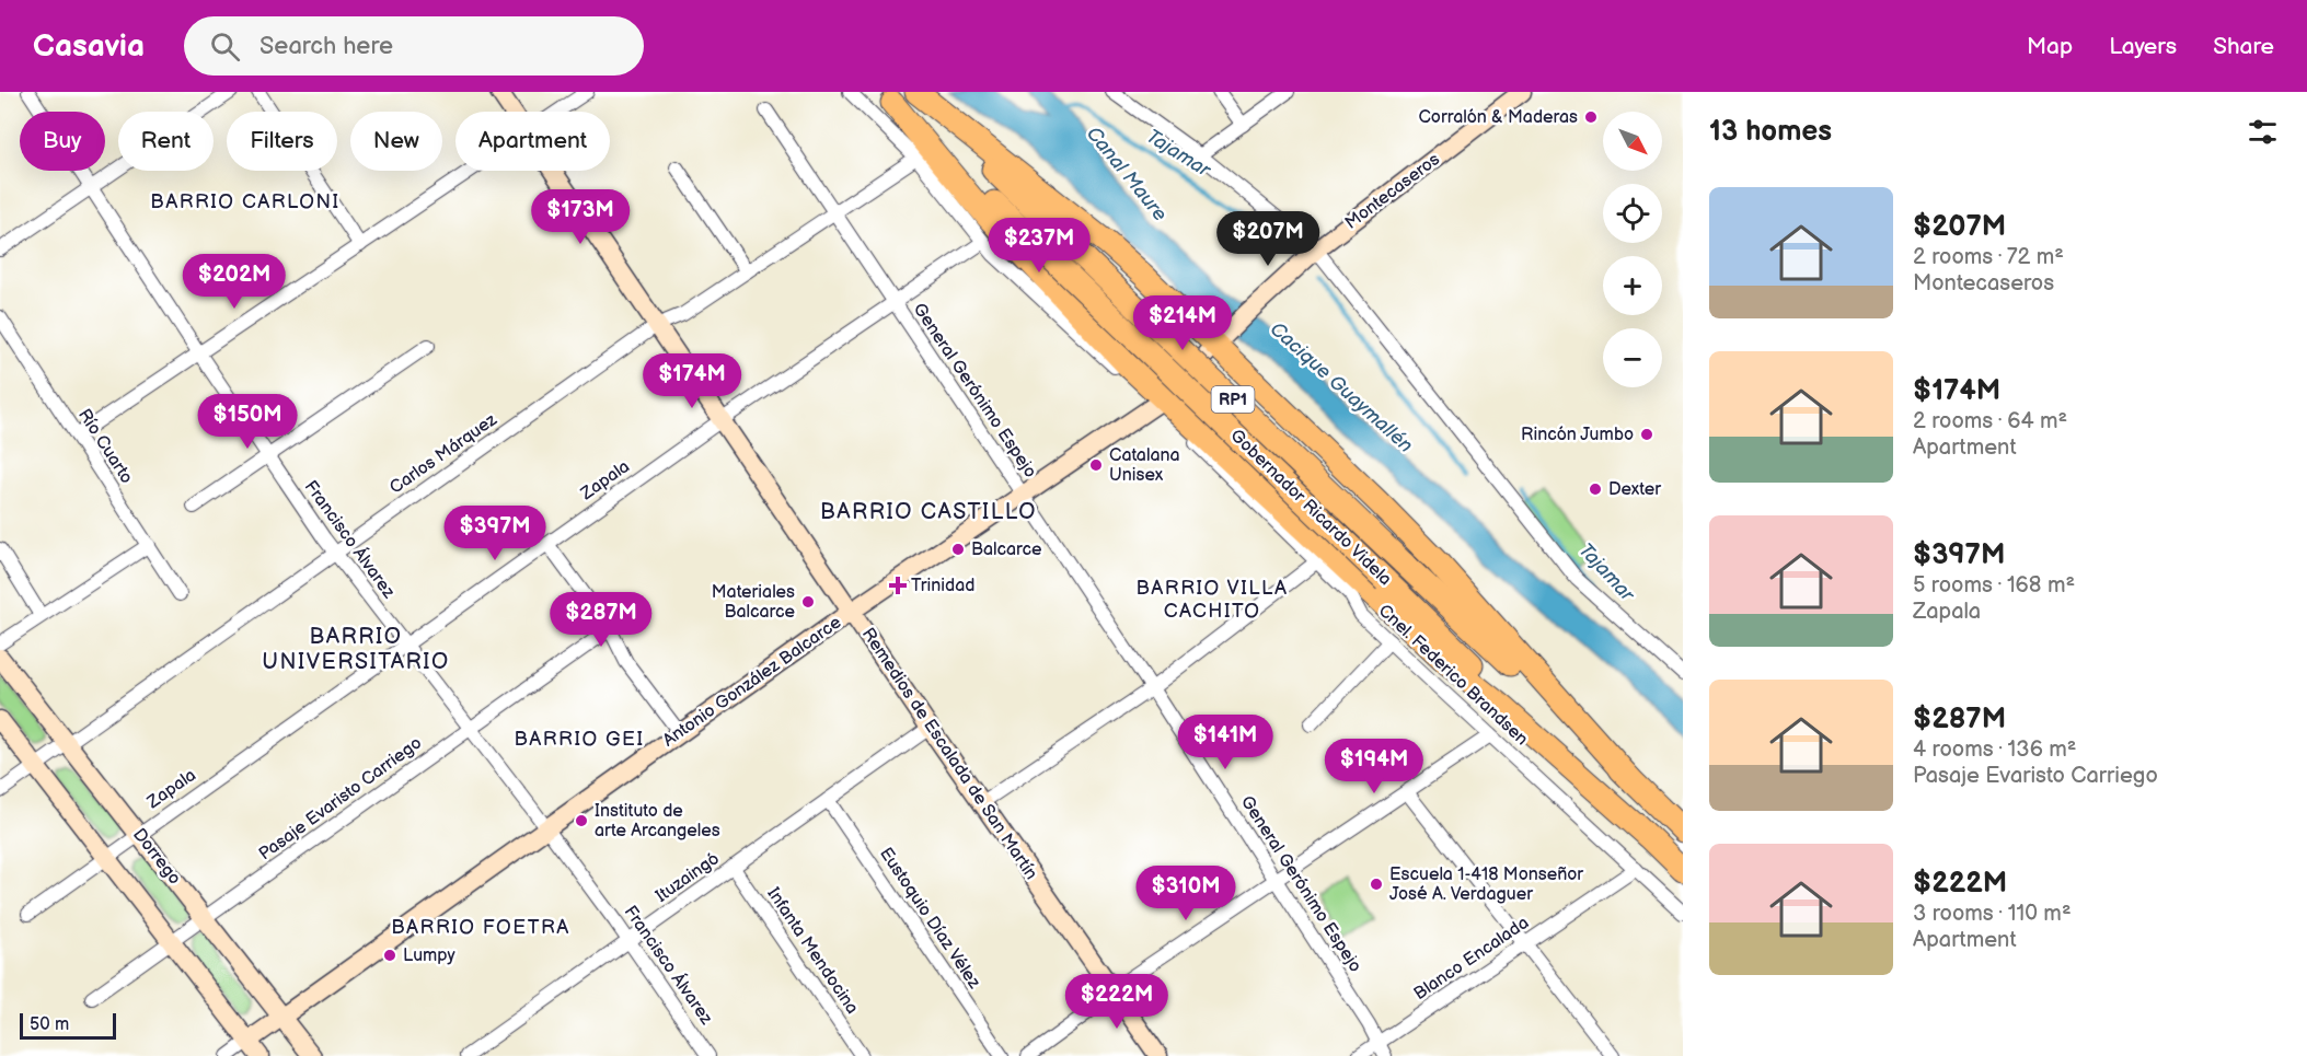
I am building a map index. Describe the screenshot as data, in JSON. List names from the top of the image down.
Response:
{
  "streets": {
    "highway": ["RP1", "Gobernador Ricardo Videla"],
    "street": [
      "Montecaseros",
      "General Gerónimo Espejo",
      "Río Cuarto",
      "Carlos Márquez",
      "Zapala",
      "Francisco Álvarez",
      "Cnel. Federico Brandsen",
      "Antonio González Balcarce",
      "Remedios de Escalada de San Martín",
      "Pasaje Evaristo Carriego",
      "Dorrego",
      "Ituzaingó",
      "Eustoquio Díaz Vélez",
      "Infanta Mendocina",
      "Blanco Encalada"
    ]
  },
  "crossings": [
    ["Montecaseros", "Antonio González Balcarce"],
    ["General Gerónimo Espejo", "Carlos Márquez"],
    ["General Gerónimo Espejo", "Zapala"],
    ["General Gerónimo Espejo", "Antonio González Balcarce"],
    ["General Gerónimo Espejo", "Blanco Encalada"],
    ["Carlos Márquez", "Francisco Álvarez"],
    ["Carlos Márquez", "Cnel. Federico Brandsen"],
    ["Carlos Márquez", "Remedios de Escalada de San Martín"],
    ["Carlos Márquez", "Dorrego"],
    ["Zapala", "Francisco Álvarez"],
    ["Zapala", "Cnel. Federico Brandsen"],
    ["Zapala", "Remedios de Escalada de San Martín"],
    ["Zapala", "Dorrego"],
    ["Francisco Álvarez", "Antonio González Balcarce"],
    ["Francisco Álvarez", "Pasaje Evaristo Carriego"],
    ["Francisco Álvarez", "Ituzaingó"],
    ["Cnel. Federico Brandsen", "Antonio González Balcarce"],
    ["Cnel. Federico Brandsen", "Blanco Encalada"],
    ["Antonio González Balcarce", "Remedios de Escalada de San Martín"],
    ["Antonio González Balcarce", "Dorrego"],
    ["Remedios de Escalada de San Martín", "Ituzaingó"],
    ["Pasaje Evaristo Carriego", "Dorrego"],
    ["Ituzaingó", "Eustoquio Díaz Vélez"],
    ["Ituzaingó", "Infanta Mendocina"]
  ],
  "districts": [
    "BARRIO CARLONI",
    "BARRIO CASTILLO",
    "BARRIO VILLA CACHITO",
    "BARRIO UNIVERSITARIO",
    "BARRIO GEI",
    "BARRIO FOETRA"
  ],
  "water": ["Tajamar", "Canal Maure", "Cacique Guaymallén"],
  "places": {
    "other": [
      "Corralón & Maderas",
      "Rincón Jumbo",
      "Catalana Unisex",
      "Dexter",
      "Balcarce",
      "Materiales Balcarce",
      "Instituto de arte Arcangeles",
      "Escuela 1-418 Monseñor José A. Verdaguer",
      "Lumpy"
    ],
    "health": ["Trinidad"]
  },
  "scale_bar": "50 m",
  "north": "bottom right",
  "page": {
    "header": "Casavia",
    "search": "Search here",
    "nav": ["Map", "Layers", "Share"],
    "heading": "13 homes",
    "map_buttons": ["+", "−"],
    "chip": [
      "Buy",
      "Rent",
      "Filters",
      "New",
      "Apartment"
    ],
    "list": [
      {
        "name": "$207M",
        "note": "2 rooms · 72 m² · Montecaseros"
      },
      {
        "name": "$174M",
        "note": "2 rooms · 64 m² · Apartment"
      },
      {
        "name": "$397M",
        "note": "5 rooms · 168 m² · Zapala"
      },
      {
        "name": "$287M",
        "note": "4 rooms · 136 m² · Pasaje Evaristo Carriego"
      },
      {
        "name": "$222M",
        "note": "3 rooms · 110 m² · Apartment"
      }
    ],
    "price": [
      "$173M",
      "$207M",
      "$237M",
      "$202M",
      "$214M",
      "$174M",
      "$150M",
      "$397M",
      "$287M",
      "$141M",
      "$194M",
      "$310M",
      "$222M"
    ],
    "scale": "50 m"
  }
}
